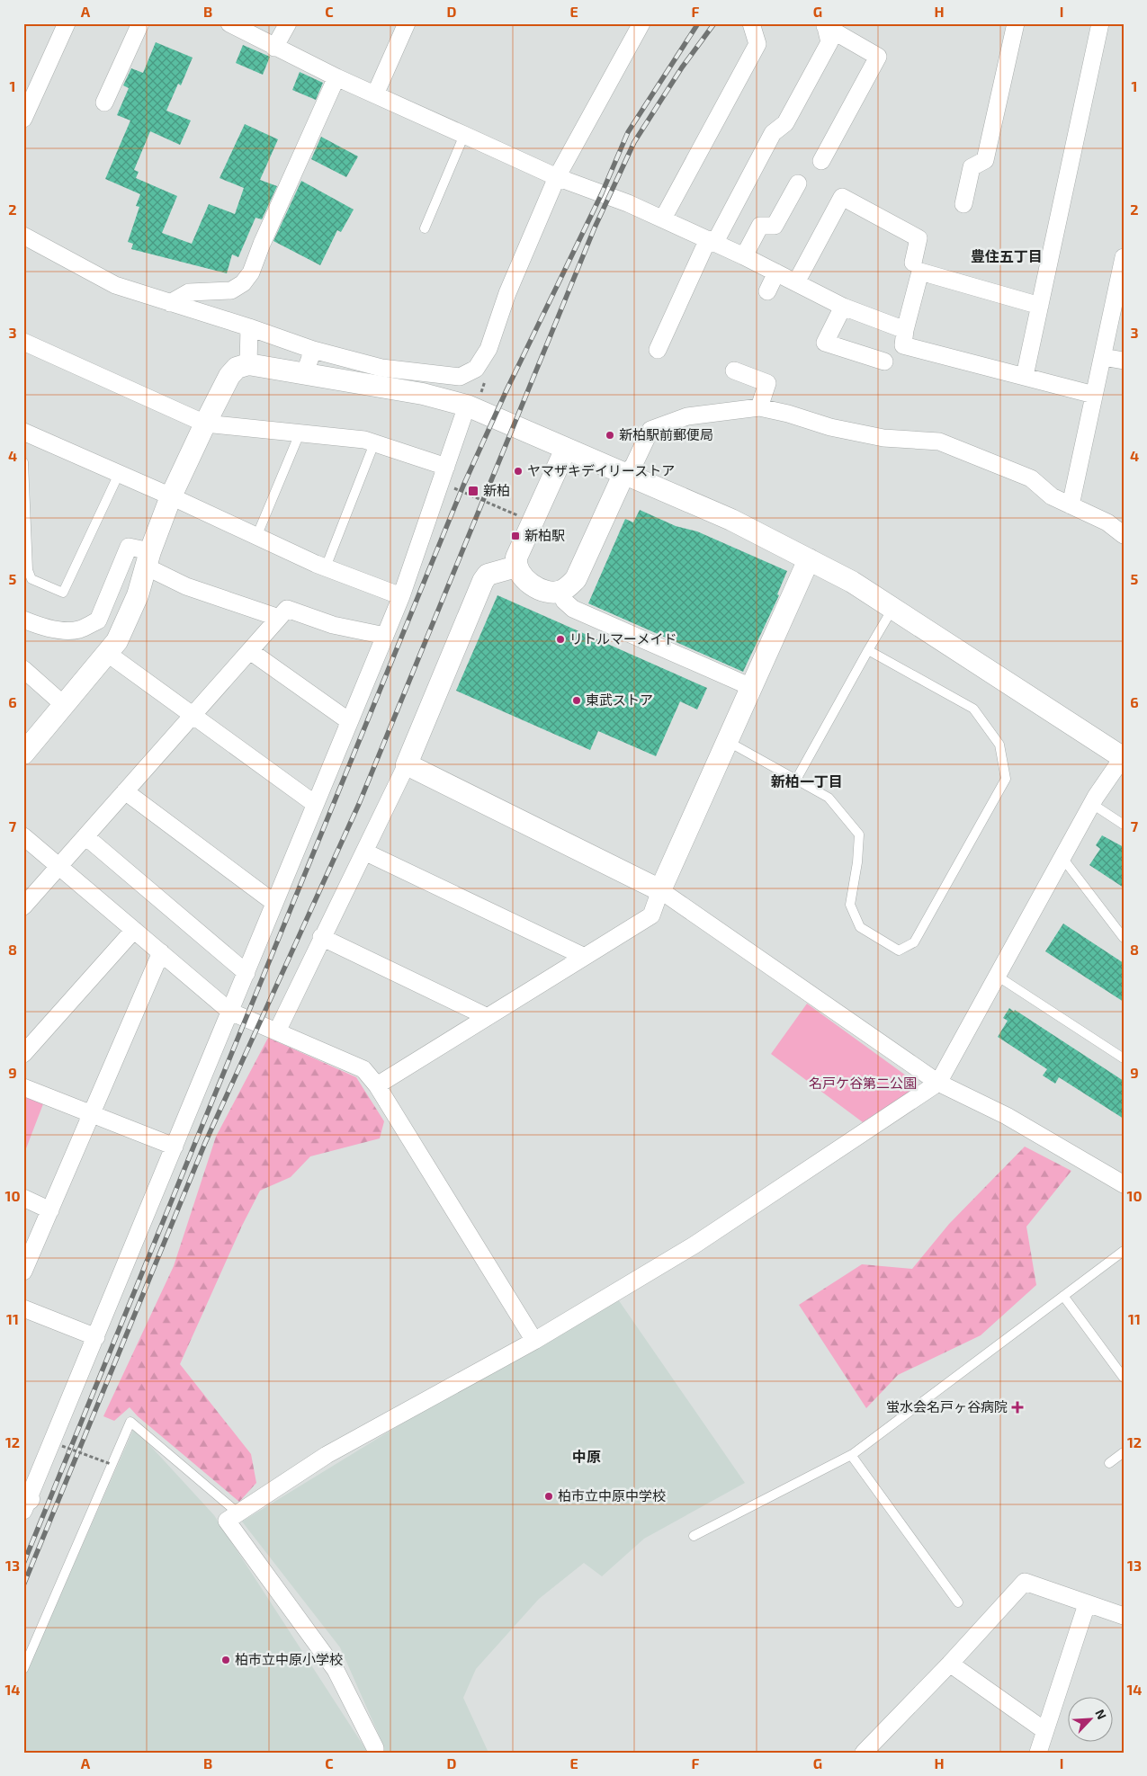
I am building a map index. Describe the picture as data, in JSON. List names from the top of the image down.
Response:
{
  "districts": ["豊住五丁目", "新柏一丁目", "中原"],
  "parks": ["名戸ケ谷第二公園"],
  "places": {
    "other": [
      "新柏駅前郵便局",
      "ヤマザキデイリーストア",
      "リトルマーメイド",
      "東武ストア",
      "柏市立中原中学校",
      "柏市立中原小学校"
    ],
    "transit": ["新柏", "新柏駅"],
    "health": ["蛍水会名戸ヶ谷病院"]
  },
  "north": "top right",
  "grid": {
    "columns": [
      "A",
      "B",
      "C",
      "D",
      "E",
      "F",
      "G",
      "H",
      "I"
    ],
    "rows": [
      "1",
      "2",
      "3",
      "4",
      "5",
      "6",
      "7",
      "8",
      "9",
      "10",
      "11",
      "12",
      "13",
      "14"
    ]
  }
}
